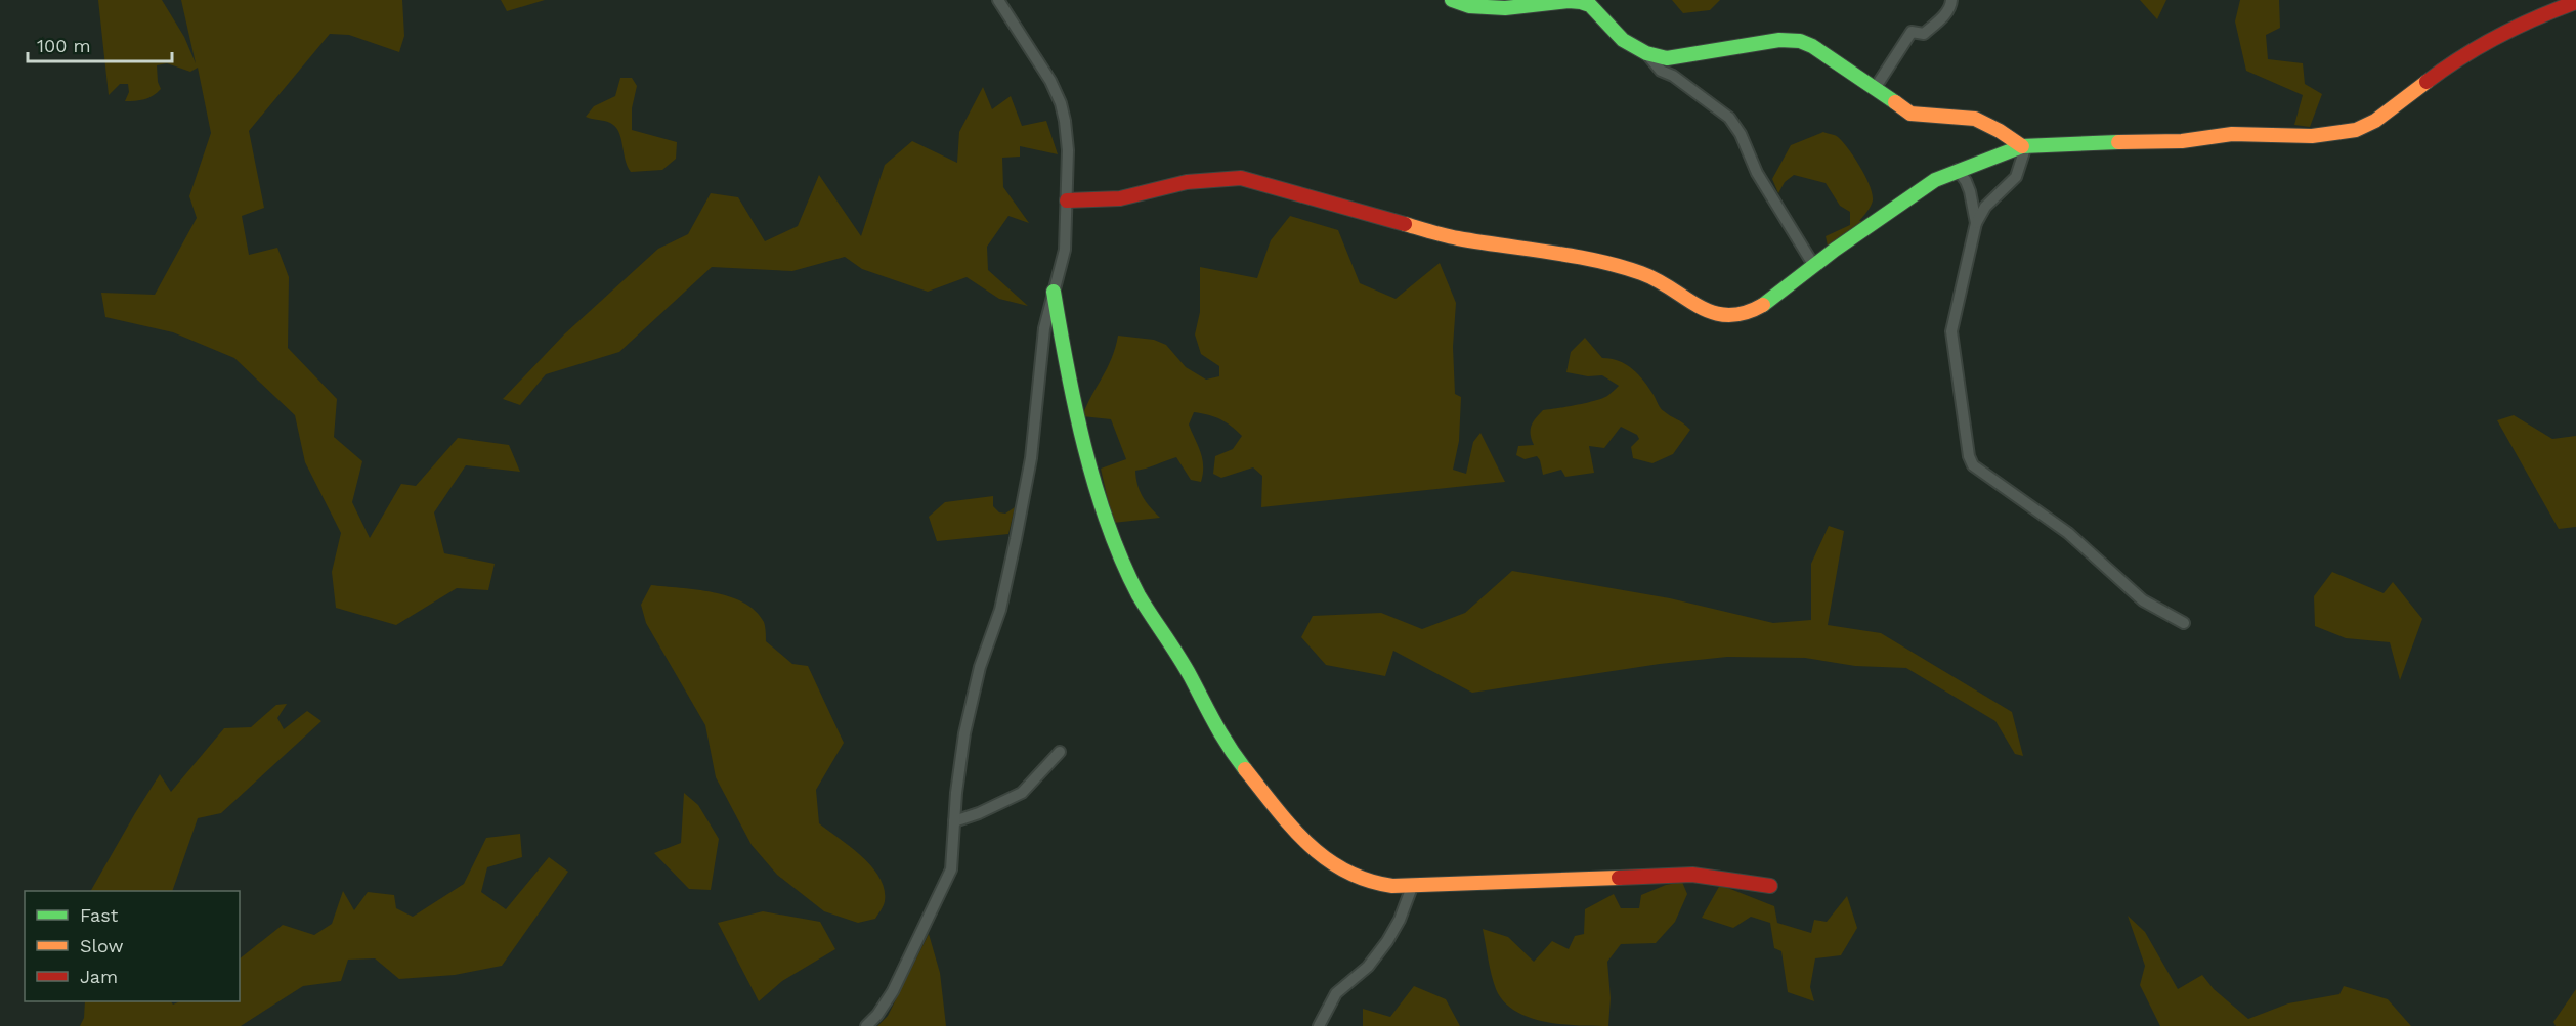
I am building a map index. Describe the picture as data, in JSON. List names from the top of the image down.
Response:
{
  "legend": ["Fast", "Slow", "Jam"],
  "scale_bar": "100 m"
}
